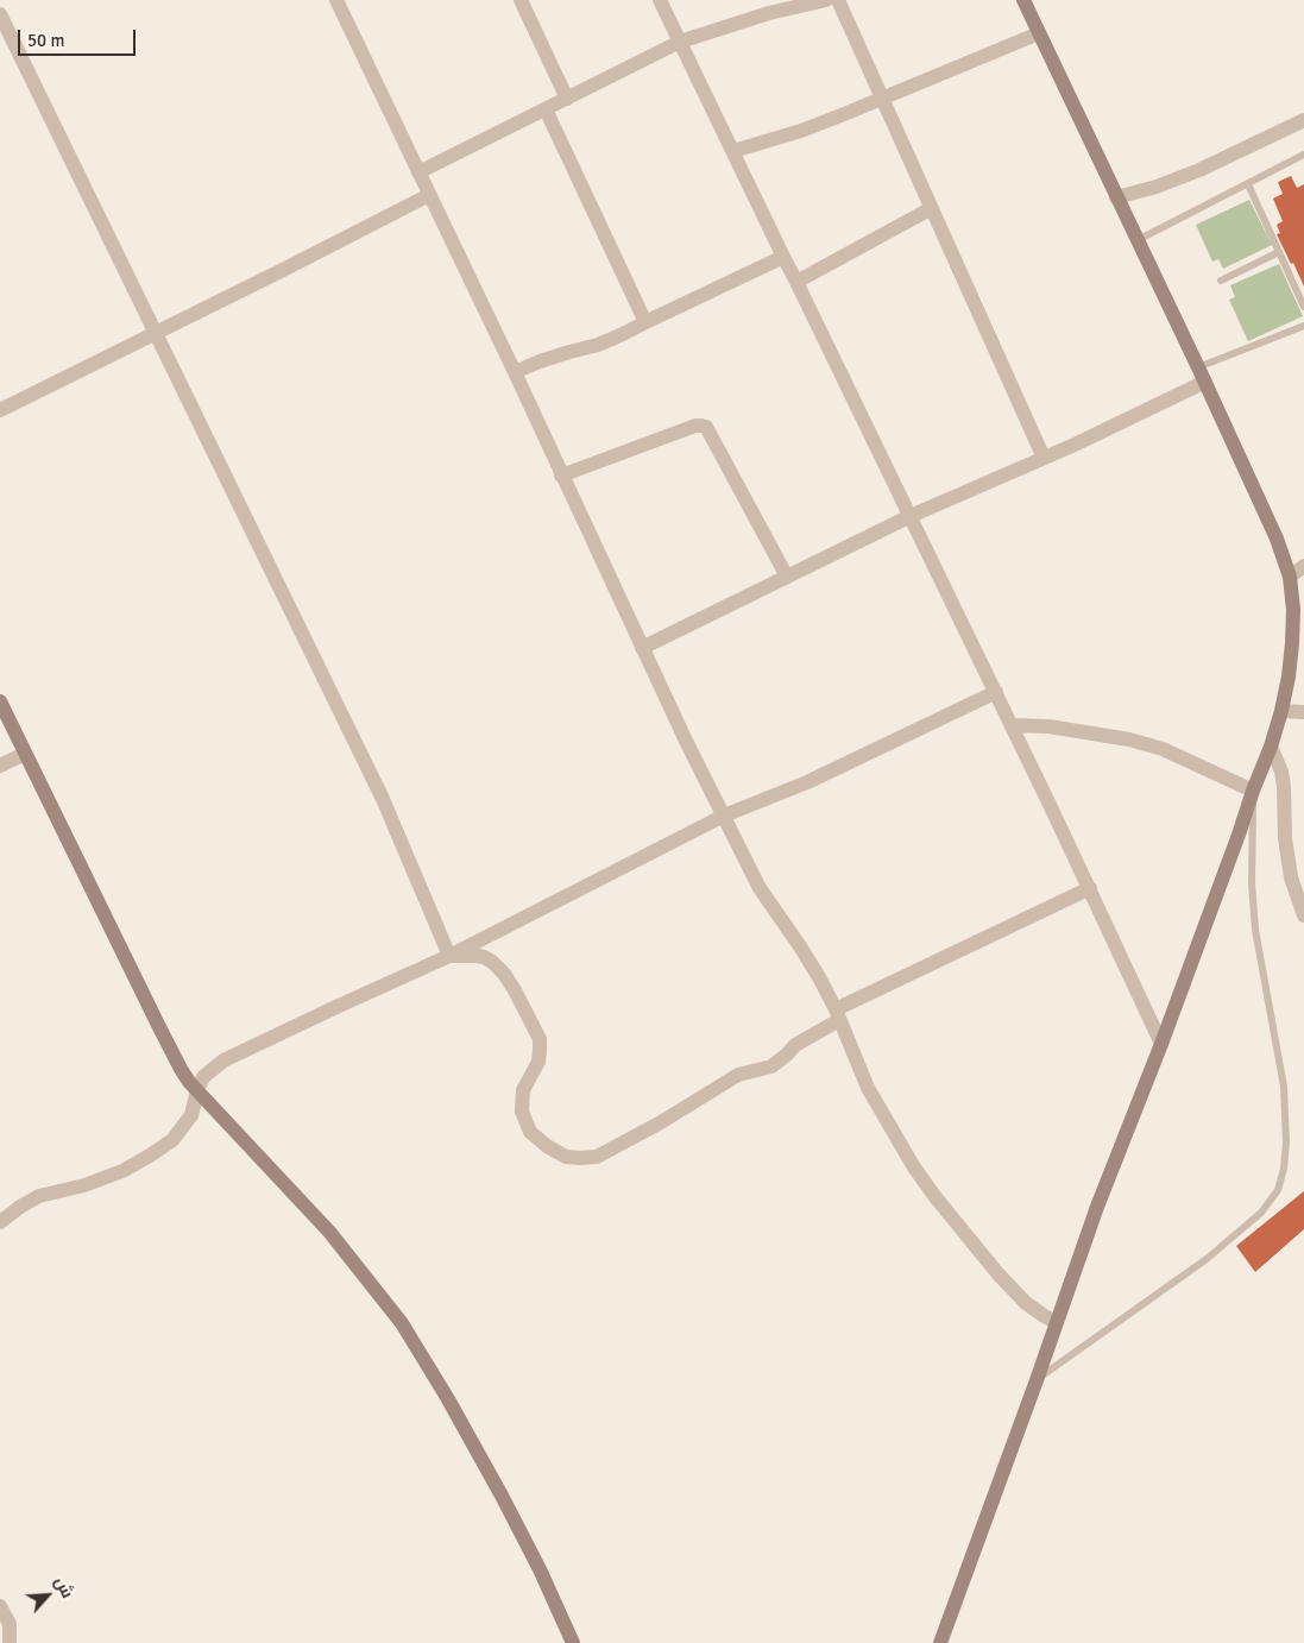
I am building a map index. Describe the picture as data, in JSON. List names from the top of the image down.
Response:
{
  "scale_bar": "50 m",
  "north": "top right"
}
